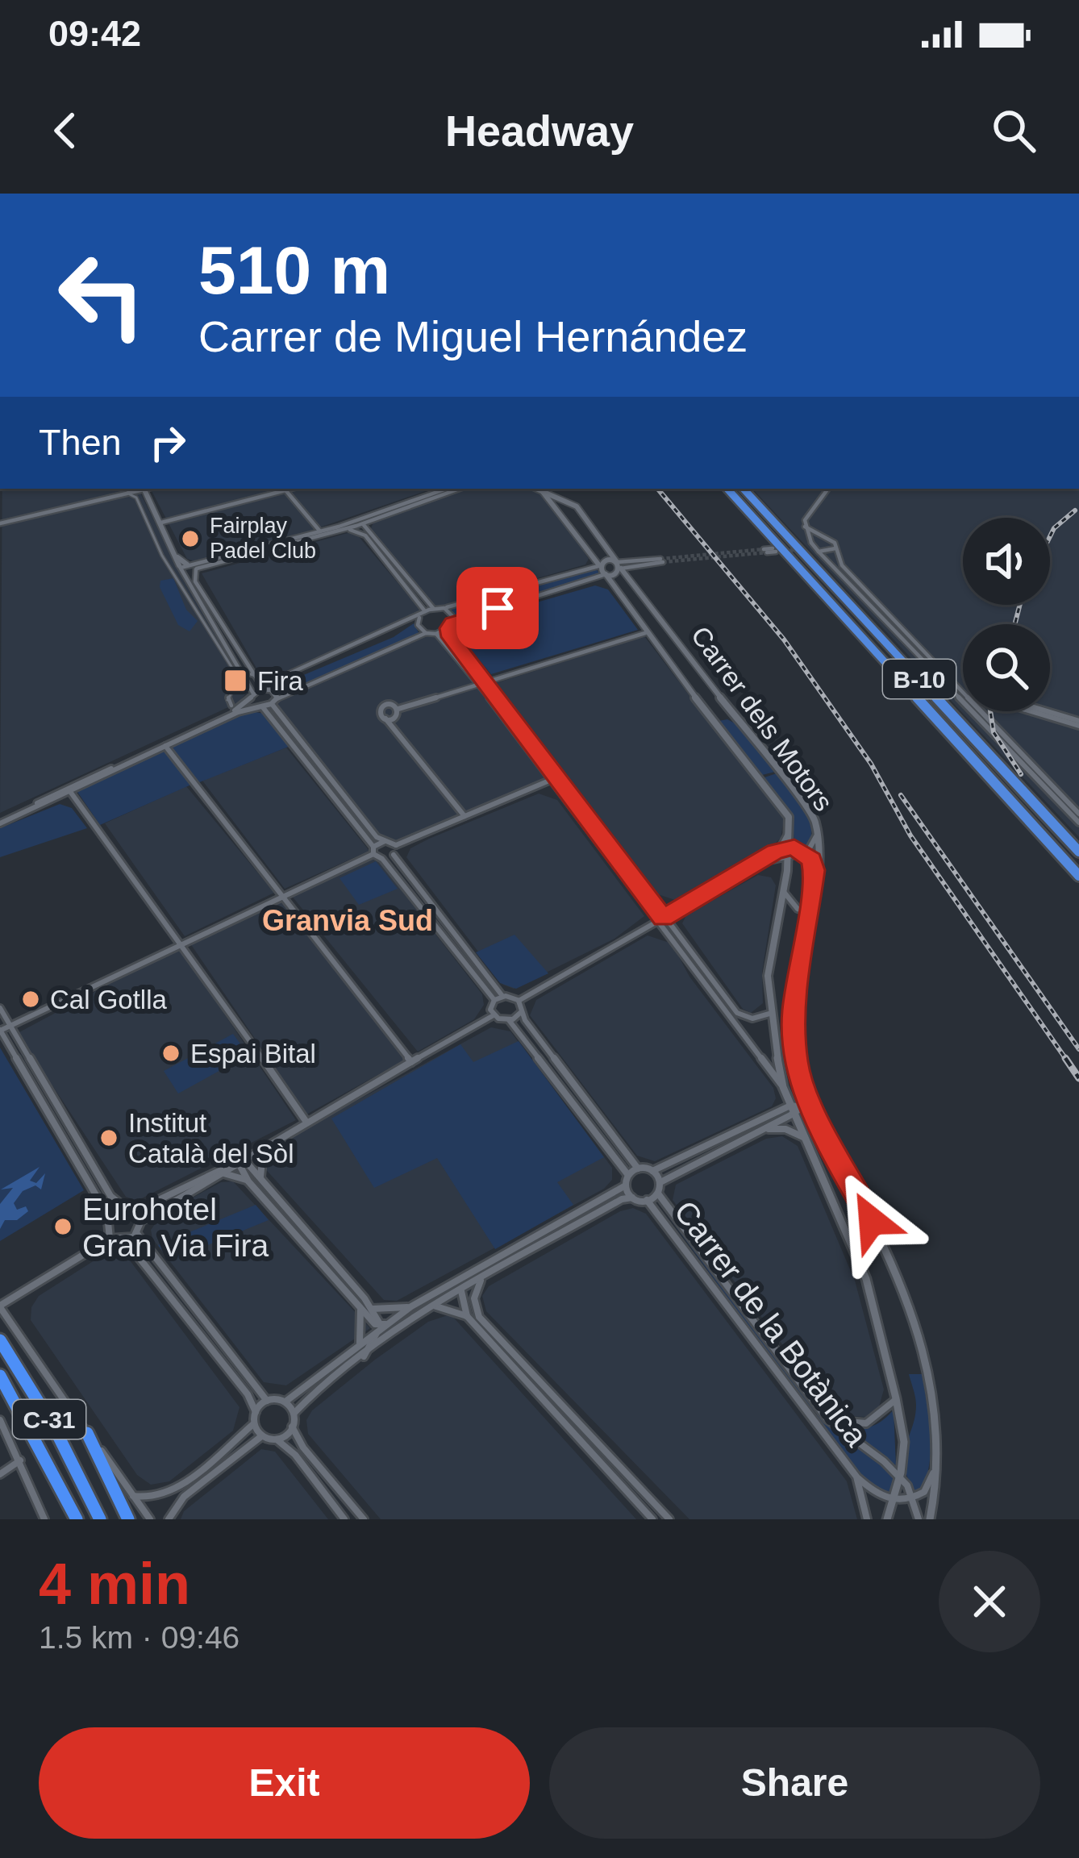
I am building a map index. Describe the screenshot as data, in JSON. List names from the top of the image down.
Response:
{
  "streets": {
    "highway": ["B-10", "C-31"],
    "street": ["Carrer dels Motors", "Carrer de la Botànica"]
  },
  "crossings": [
    ["Carrer dels Motors", "Carrer de la Botànica"]
  ],
  "districts": ["Granvia Sud"],
  "places": {
    "other": [
      "Fairplay Padel Club",
      "Cal Gotlla",
      "Espai Bital",
      "Institut Català del Sòl",
      "Eurohotel Gran Via Fira"
    ],
    "transit": ["Fira"]
  },
  "page": {
    "status": "09:42",
    "header": "Headway",
    "turn": ["510 m", "Carrer de Miguel Hernández"],
    "then": "Then",
    "heading": ["4 min", "1.5 km · 09:46"],
    "buttons": ["Exit", "Share"]
  }
}
